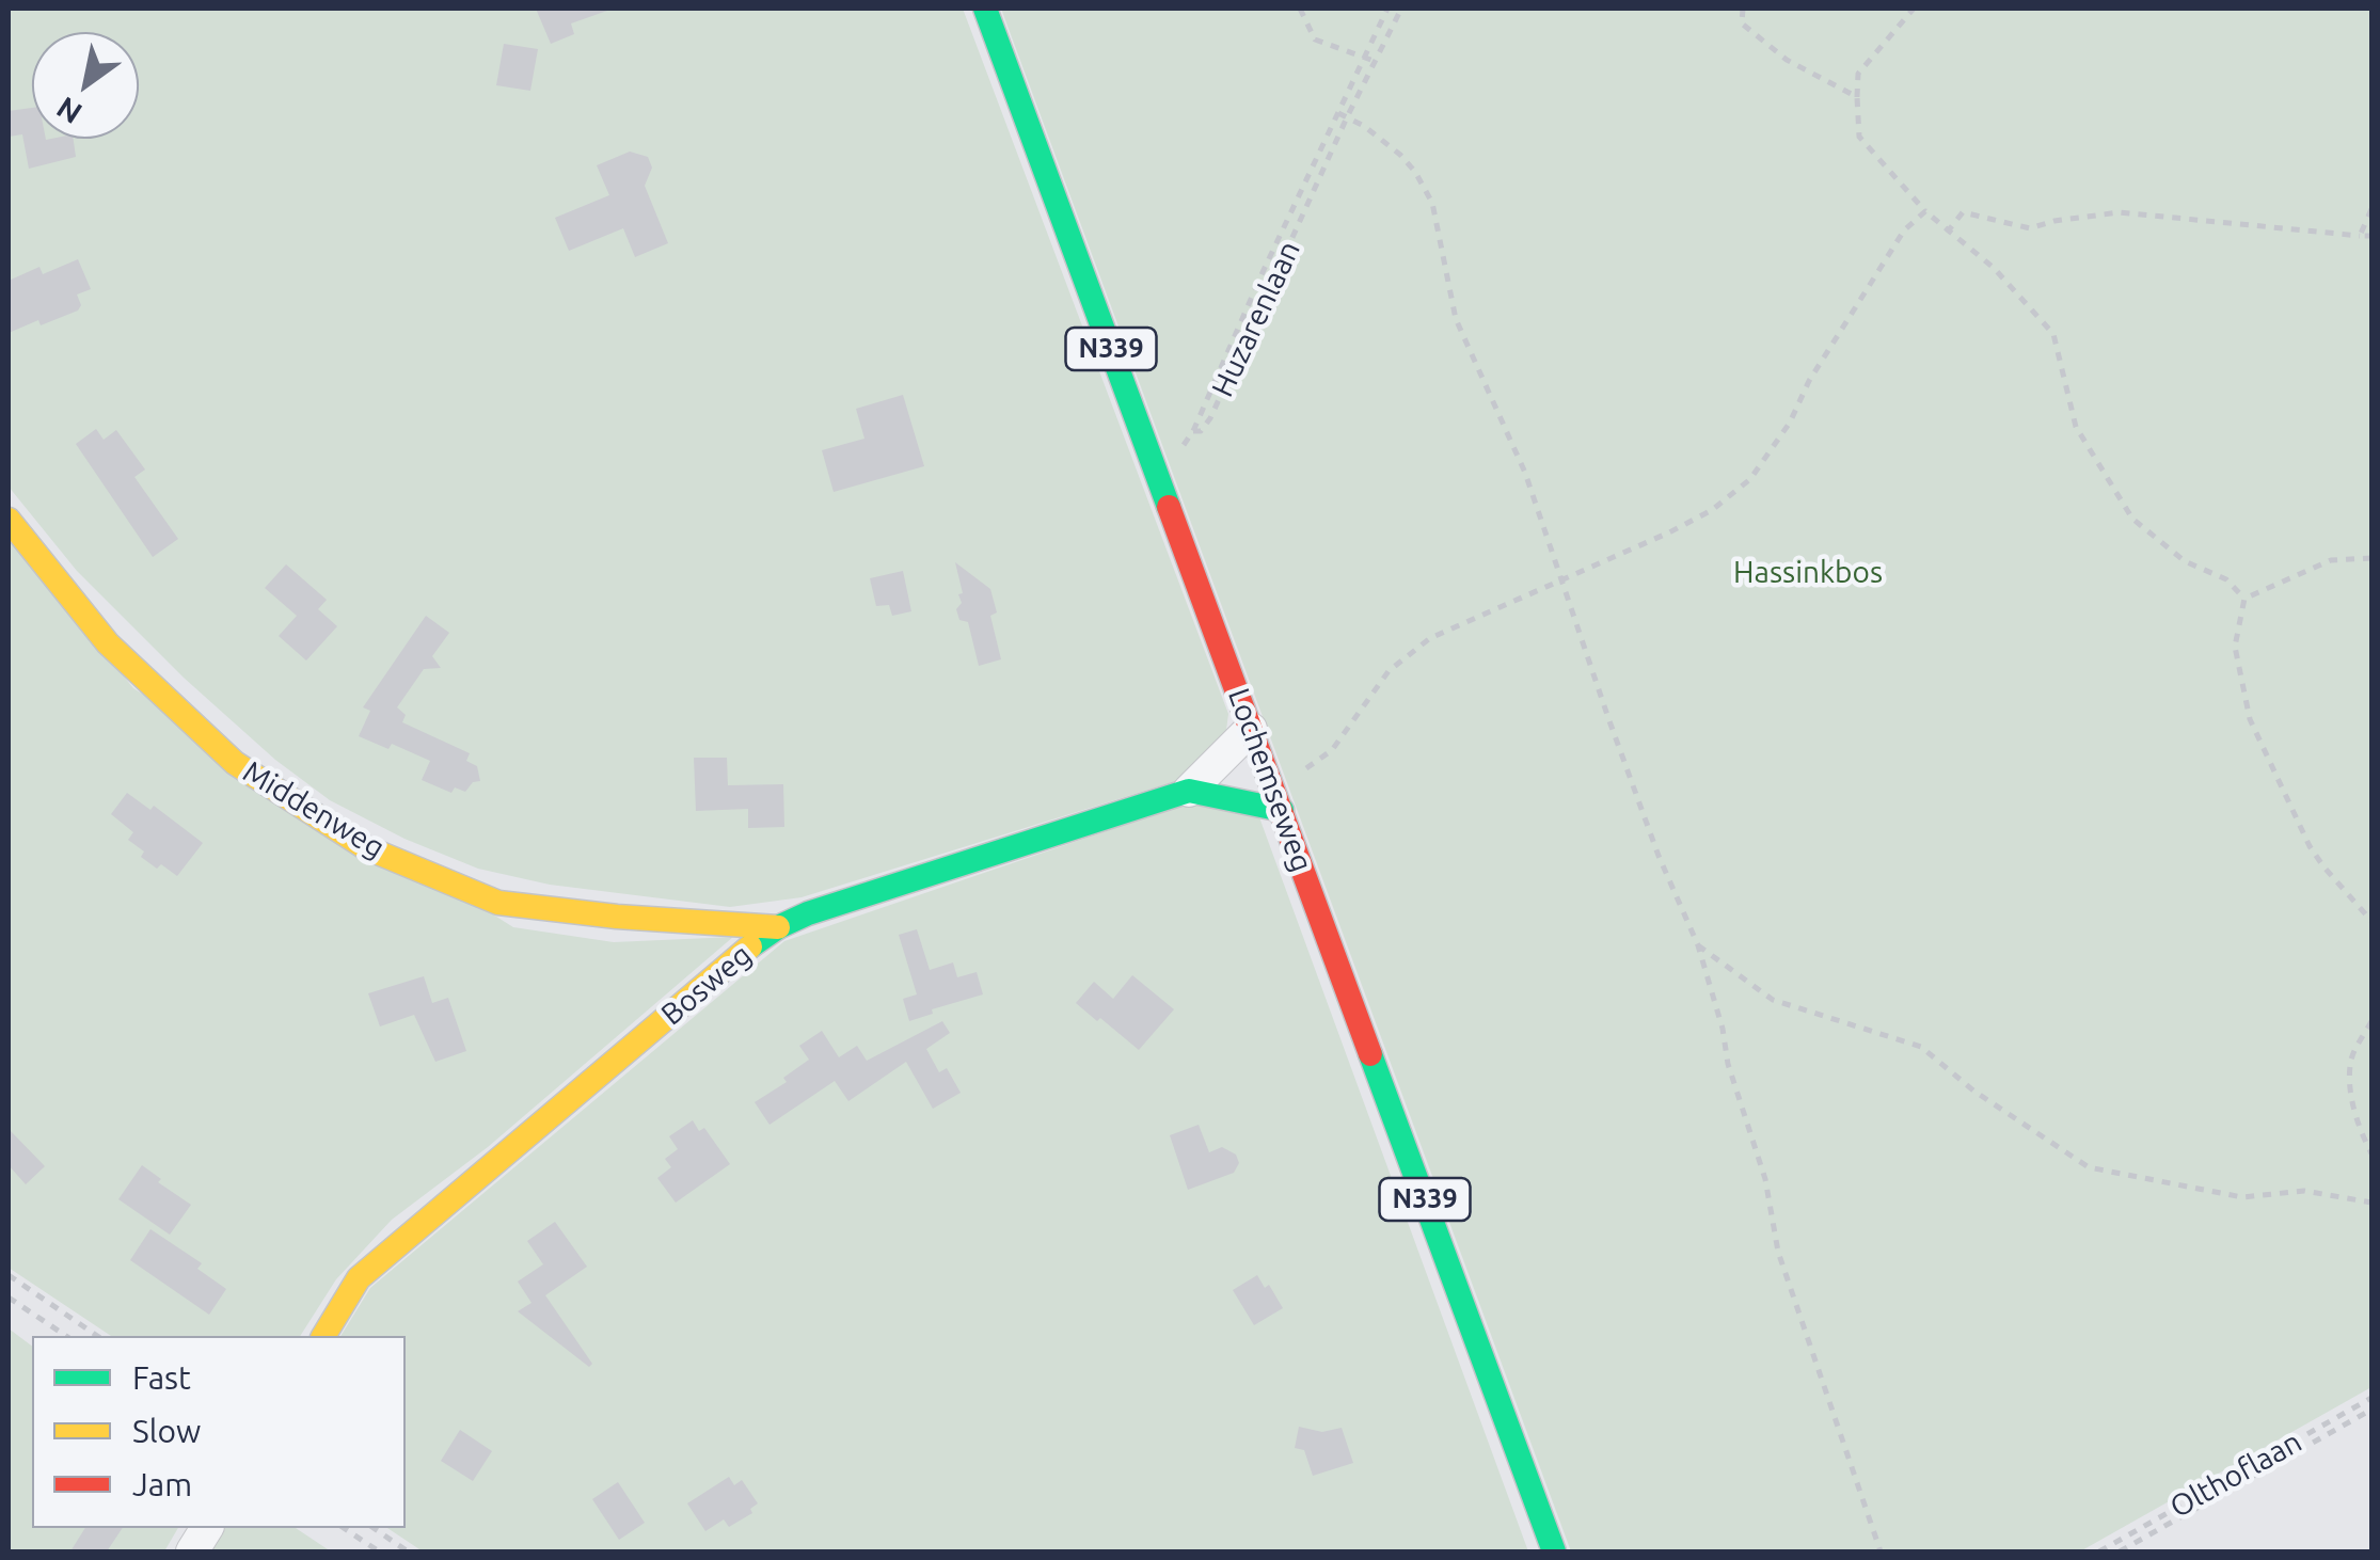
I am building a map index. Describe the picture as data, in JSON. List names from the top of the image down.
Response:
{
  "streets": {
    "street": [
      "N339",
      "Lochemseweg",
      "Middenweg",
      "Bosweg"
    ],
    "path": ["Huzarenlaan", "Olthoflaan"]
  },
  "crossings": [
    ["Lochemseweg", "Bosweg"],
    ["Middenweg", "Bosweg"]
  ],
  "parks": ["Hassinkbos"],
  "legend": ["Fast", "Slow", "Jam"],
  "north": "bottom left"
}
